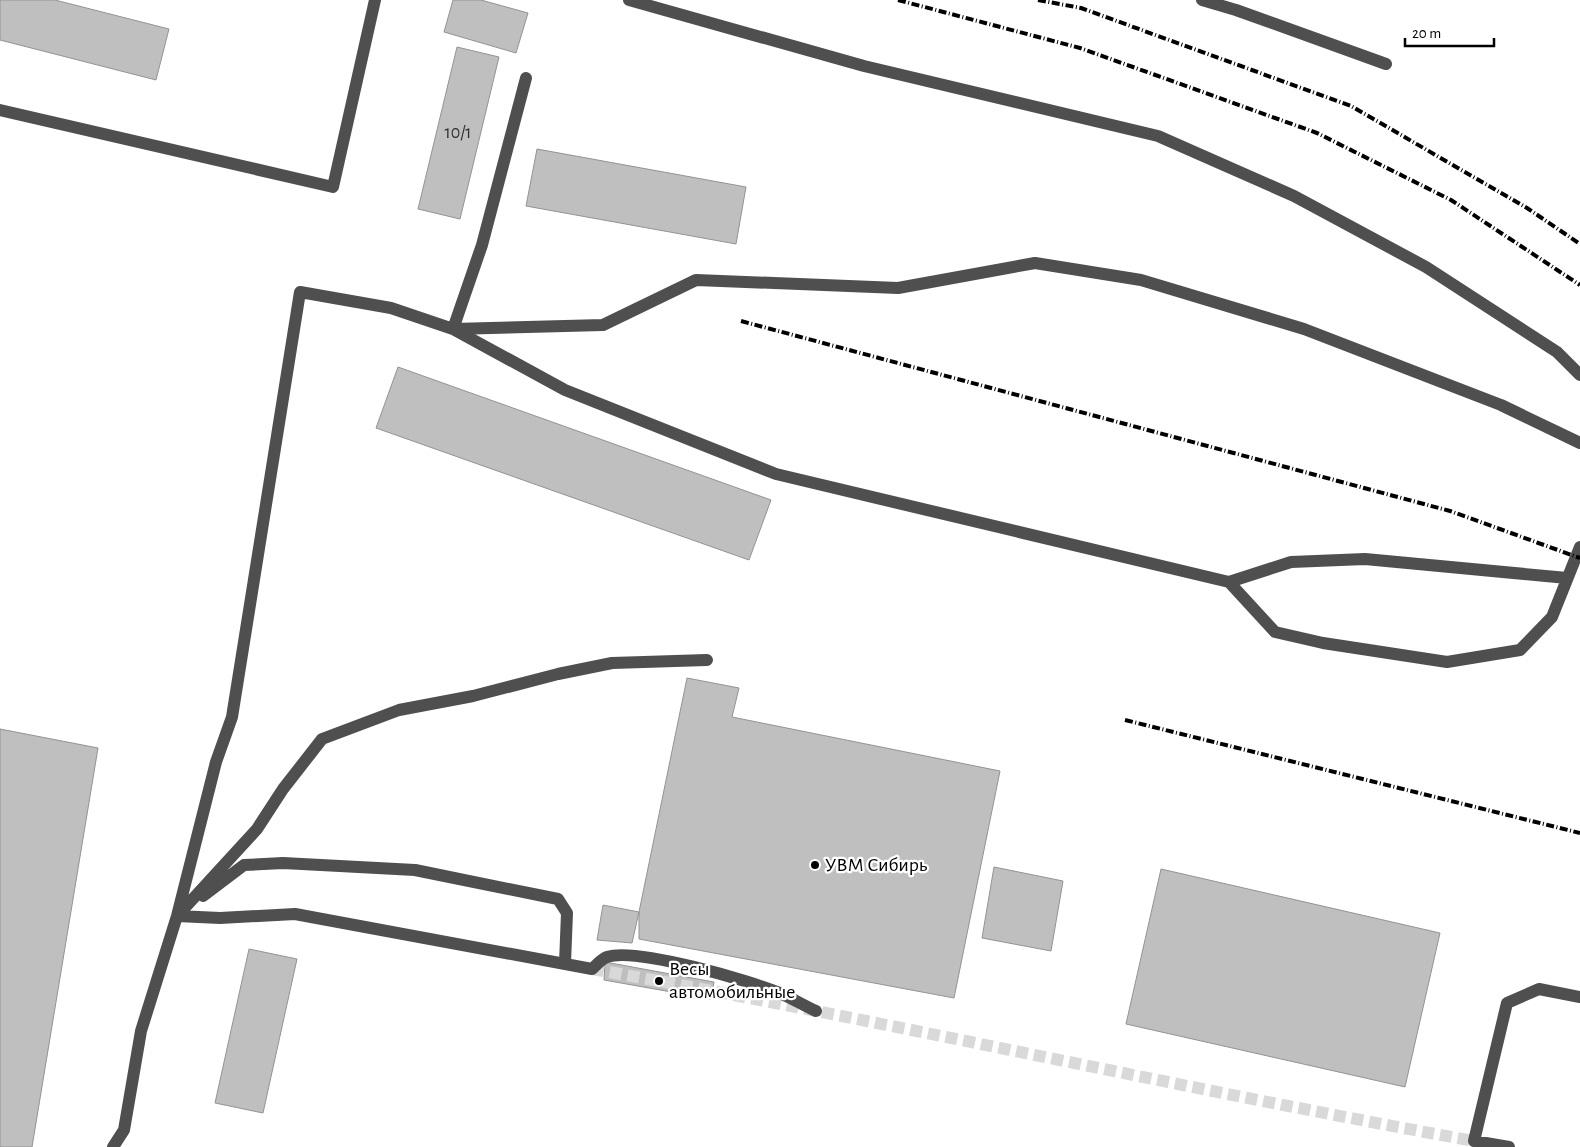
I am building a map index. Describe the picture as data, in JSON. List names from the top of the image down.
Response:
{
  "places": ["УВМ Сибирь", "Весы автомобильные"],
  "house_numbers": ["10/1"],
  "scale_bar": "20 m"
}
